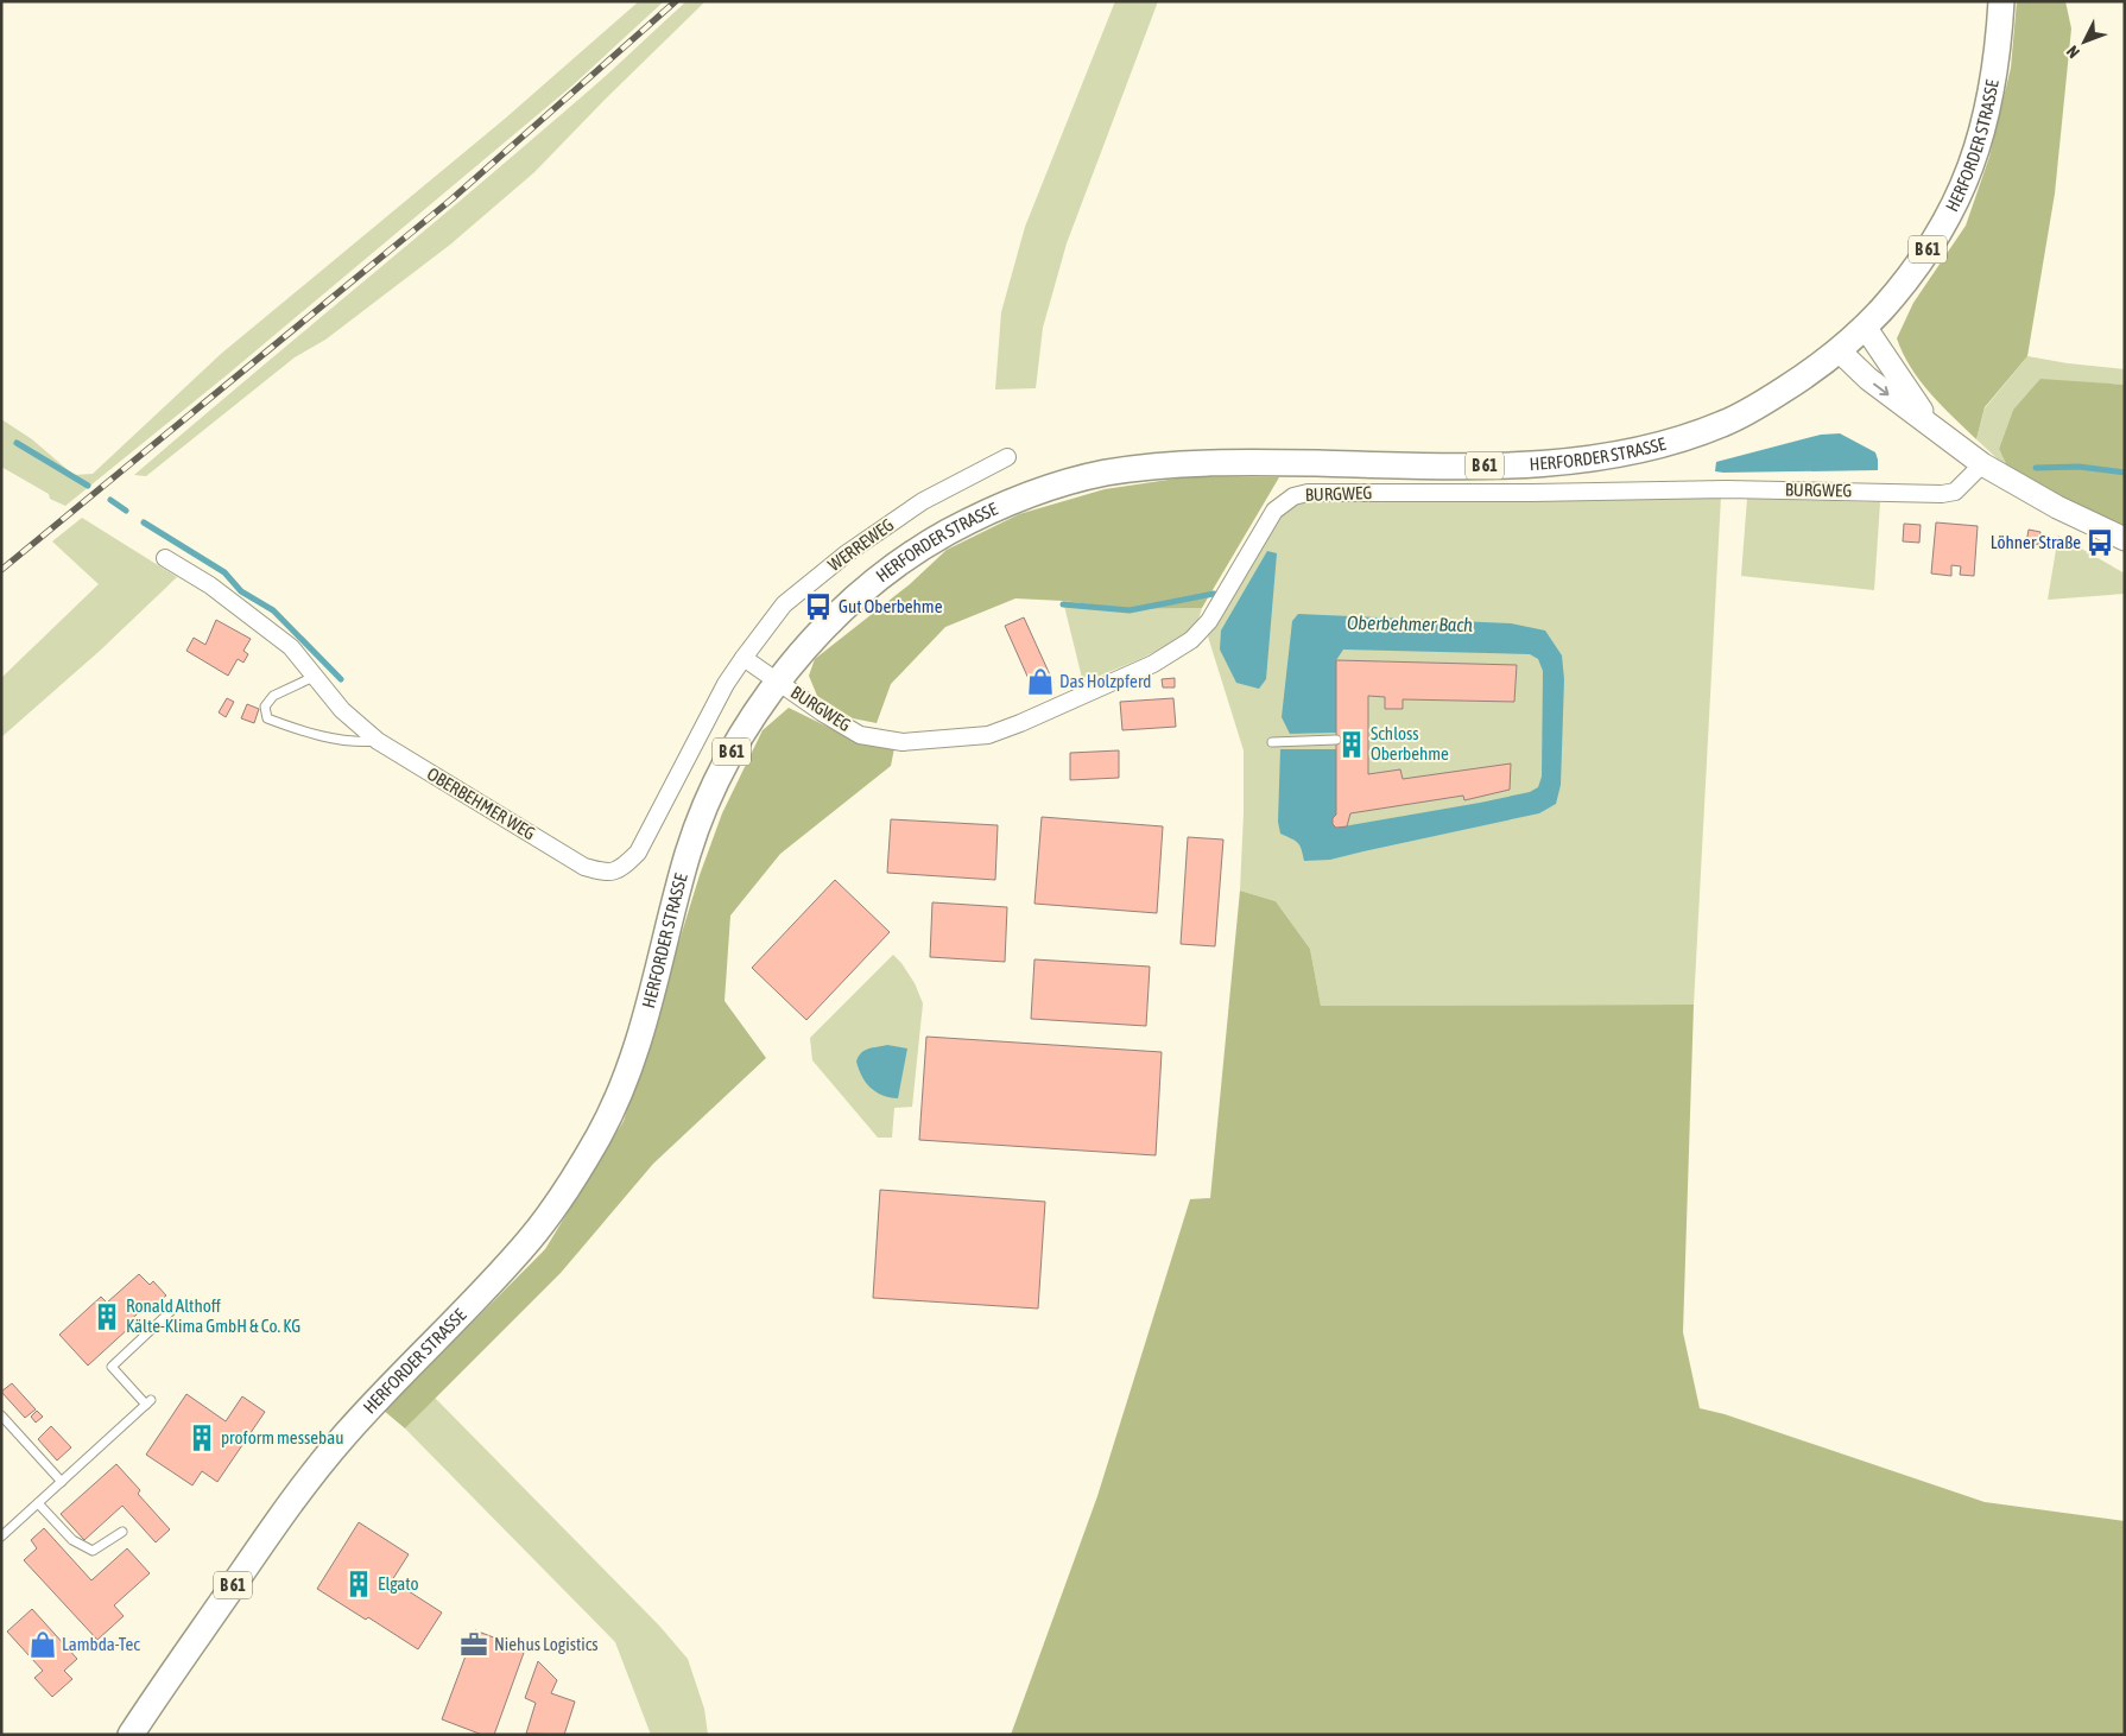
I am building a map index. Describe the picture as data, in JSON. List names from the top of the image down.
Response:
{
  "streets": {
    "main road": ["HERFORDER STRASSE", "B 61"],
    "street": ["BURGWEG", "WERREWEG", "OBERBEHMER WEG"]
  },
  "crossings": [
    ["HERFORDER STRASSE", "BURGWEG"],
    ["WERREWEG", "OBERBEHMER WEG"]
  ],
  "water": ["Oberbehmer Bach"],
  "places": {
    "bus stop": ["Löhner Straße", "Gut Oberbehme"],
    "shop": ["Das Holzpferd", "Lambda-Tec"],
    "building": [
      "Schloss Oberbehme",
      "Ronald Althoff Kälte-Klima GmbH & Co. KG",
      "proform messebau",
      "Elgato"
    ],
    "office": ["Niehus Logistics"]
  },
  "north": "bottom left"
}
